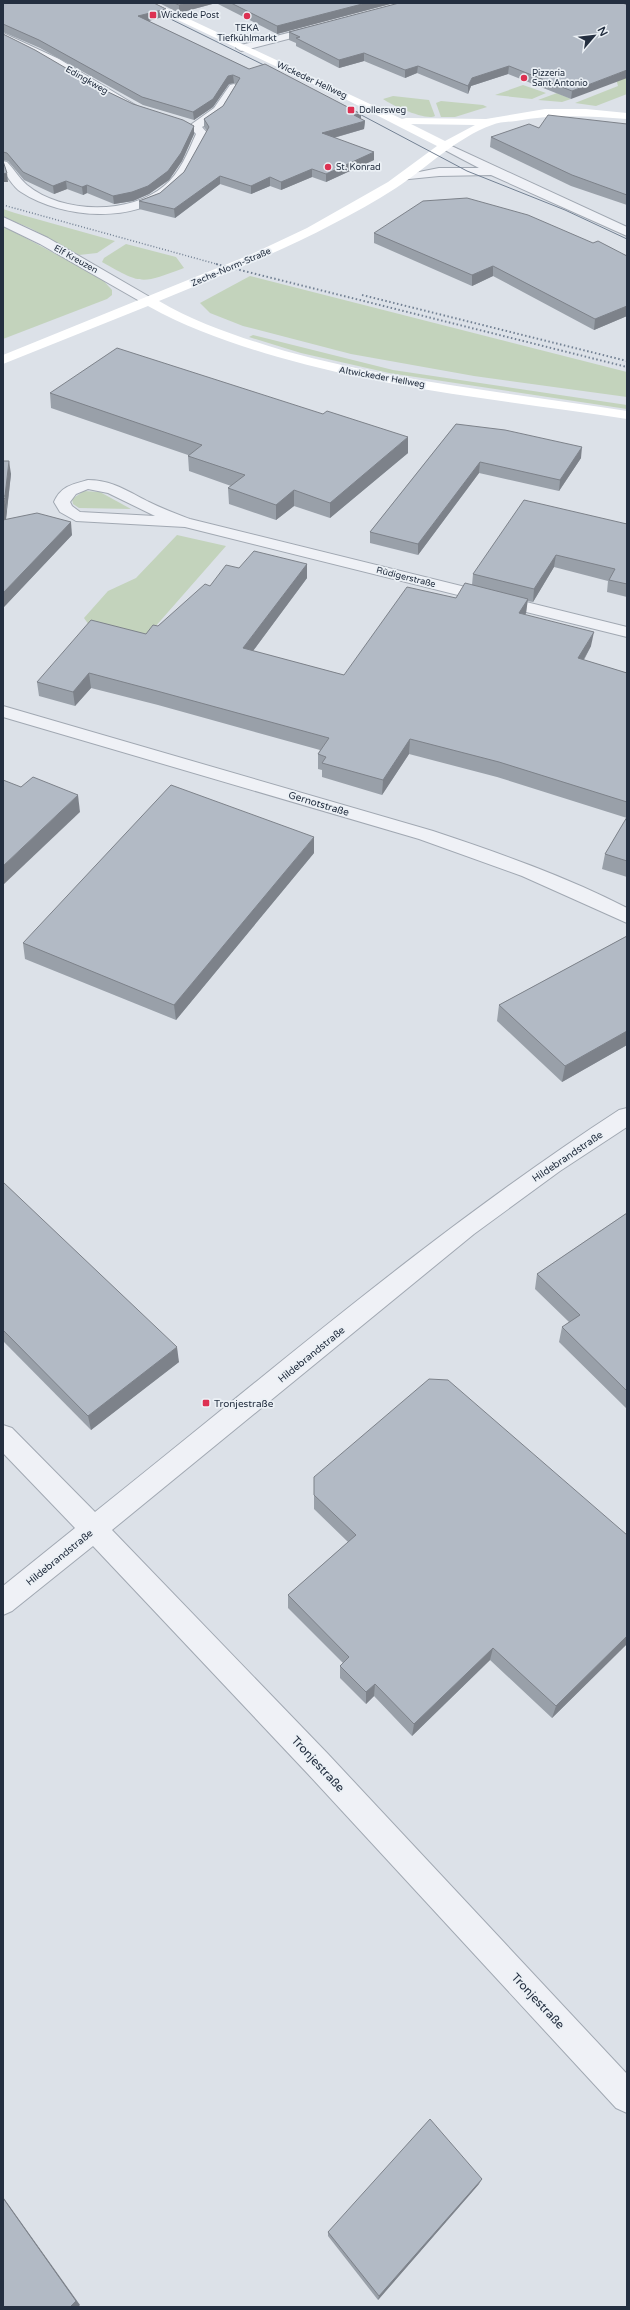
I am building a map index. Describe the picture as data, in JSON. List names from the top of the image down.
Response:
{
  "streets": {
    "main road": ["Wickeder Hellweg", "Zeche-Norm-Straße", "Altwickeder Hellweg"],
    "street": [
      "Edingkweg",
      "Elf Kreuzen",
      "Rüdigerstraße",
      "Gernotstraße",
      "Hildebrandstraße",
      "Tronjestraße"
    ]
  },
  "crossings": [
    ["Wickeder Hellweg", "Zeche-Norm-Straße"],
    ["Elf Kreuzen", "Zeche-Norm-Straße"],
    ["Elf Kreuzen", "Altwickeder Hellweg"],
    ["Zeche-Norm-Straße", "Altwickeder Hellweg"],
    ["Hildebrandstraße", "Tronjestraße"]
  ],
  "places": {
    "transit": ["Wickede Post", "Dollersweg", "Tronjestraße"],
    "other": ["TEKA Tiefkühlmarkt", "Pizzeria Sant Antonio", "St. Konrad"]
  },
  "north": "top right"
}
